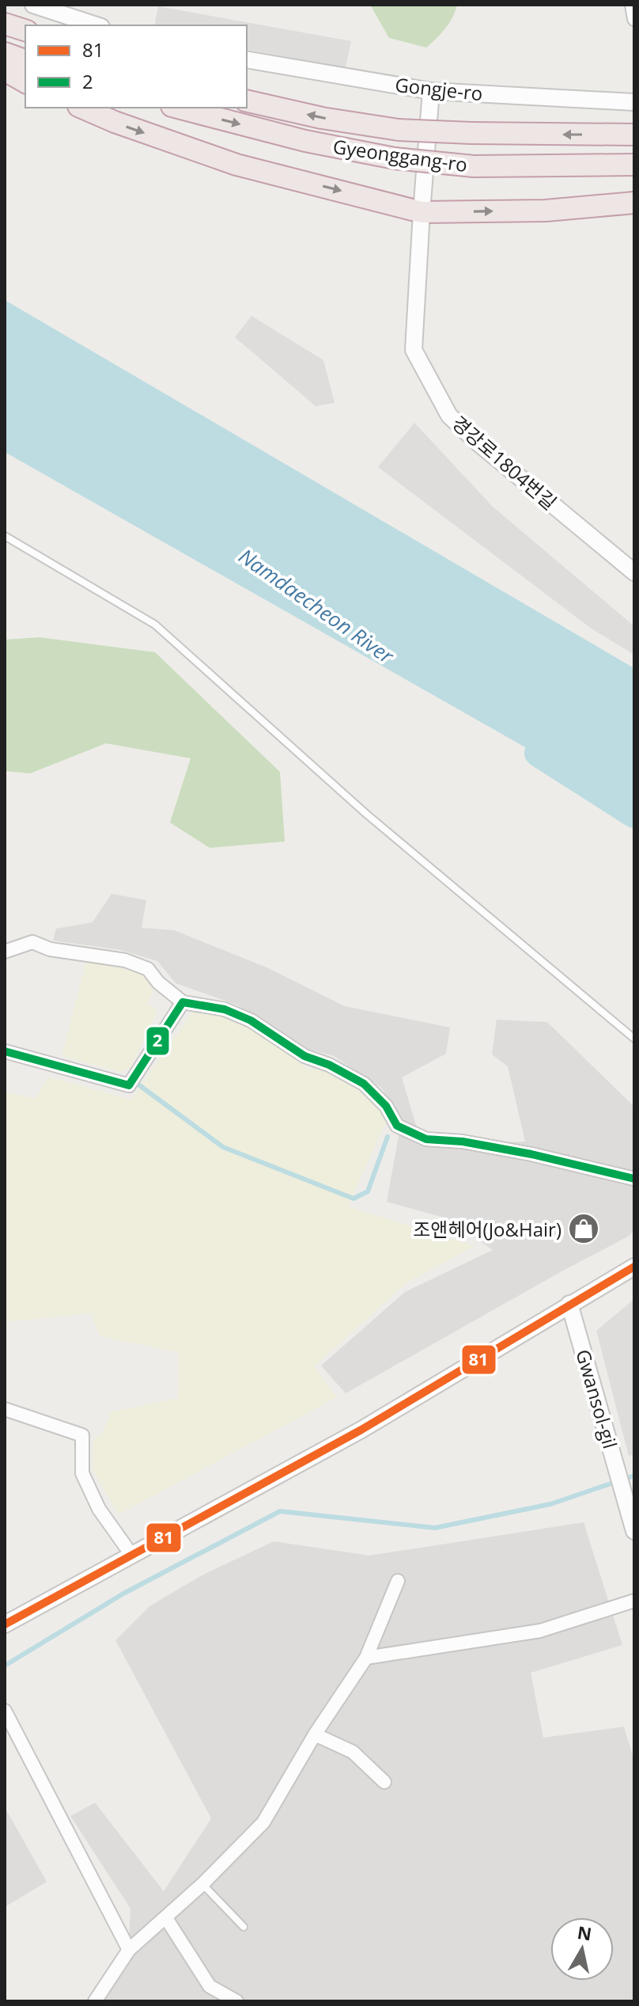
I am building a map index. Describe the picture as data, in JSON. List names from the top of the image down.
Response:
{
  "streets": {
    "highway": ["Gyeonggang-ro"],
    "street": ["Gongje-ro", "경강로1804번길", "Gwansol-gil"]
  },
  "crossings": [
    ["Gongje-ro", "경강로1804번길"]
  ],
  "water": ["Namdaecheon River"],
  "places": {
    "shop": ["조앤헤어(Jo&Hair)"]
  },
  "lines": ["transit line 2", "transit line 81"],
  "legend": ["81", "2"],
  "north": "top"
}
